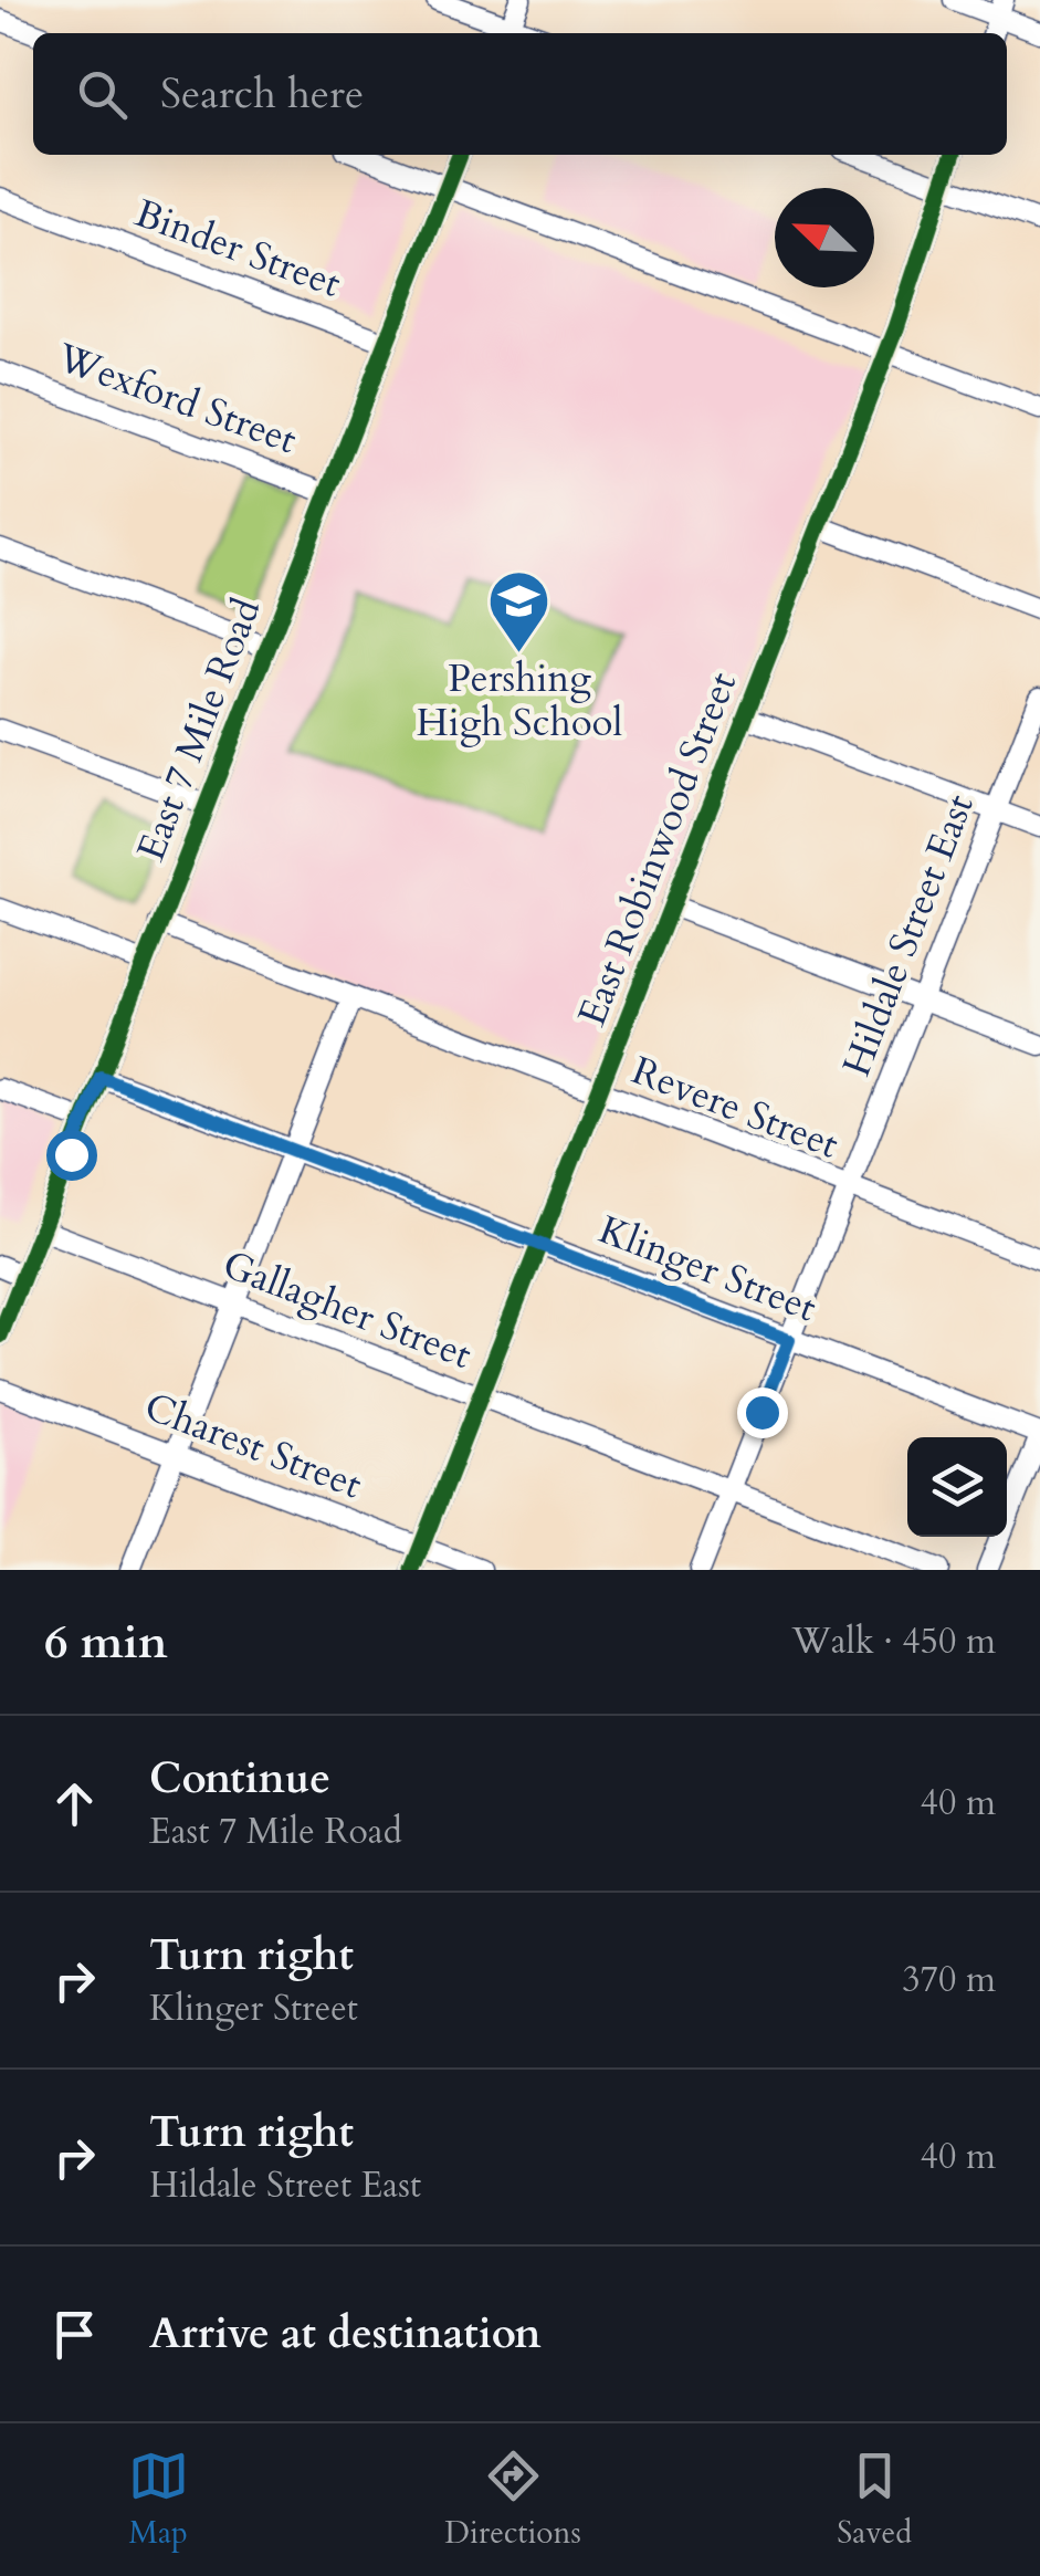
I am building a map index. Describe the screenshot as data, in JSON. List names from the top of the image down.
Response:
{
  "streets": {
    "street": [
      "Binder Street",
      "Wexford Street",
      "East 7 Mile Road",
      "East Robinwood Street",
      "Hildale Street East",
      "Revere Street",
      "Klinger Street",
      "Gallagher Street",
      "Charest Street"
    ]
  },
  "crossings": [
    ["Binder Street", "East 7 Mile Road"],
    ["Wexford Street", "East 7 Mile Road"],
    ["East 7 Mile Road", "Revere Street"],
    ["East 7 Mile Road", "Klinger Street"],
    ["East 7 Mile Road", "Gallagher Street"],
    ["East Robinwood Street", "Revere Street"],
    ["East Robinwood Street", "Klinger Street"],
    ["East Robinwood Street", "Gallagher Street"],
    ["East Robinwood Street", "Charest Street"],
    ["Hildale Street East", "Revere Street"],
    ["Hildale Street East", "Klinger Street"],
    ["Hildale Street East", "Gallagher Street"]
  ],
  "places": {
    "school or university": ["Pershing High School"]
  },
  "north": "top left",
  "page": {
    "search": "Search here",
    "heading": ["6 min", "Walk · 450 m"],
    "list": [
      ["Continue", "East 7 Mile Road", "40 m"],
      ["Turn right", "Klinger Street", "370 m"],
      ["Turn right", "Hildale Street East", "40 m"],
      "Arrive at destination"
    ],
    "nav": ["Map", "Directions", "Saved"]
  }
}
